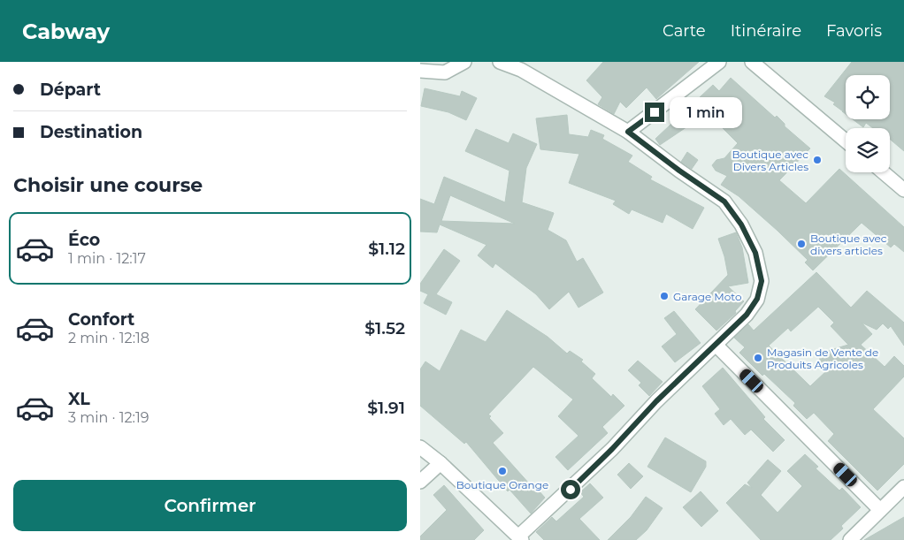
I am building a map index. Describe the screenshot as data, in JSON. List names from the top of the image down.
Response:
{
  "places": [
    "Boutique avec Divers Articles",
    "Boutique avec divers articles",
    "Garage Moto",
    "Magasin de Vente de Produits Agricoles",
    "Boutique Orange"
  ],
  "page": {
    "header": "Cabway",
    "nav": ["Carte", "Itinéraire", "Favoris"],
    "banner": ["Départ", "Destination"],
    "bubble": "1 min",
    "heading": "Choisir une course",
    "list": [
      {
        "name": "Éco",
        "note": "1 min · 12:17",
        "value": "$1.12"
      },
      {
        "name": "Confort",
        "note": "2 min · 12:18",
        "value": "$1.52"
      },
      {
        "name": "XL",
        "note": "3 min · 12:19",
        "value": "$1.91"
      }
    ],
    "buttons": "Confirmer"
  }
}
